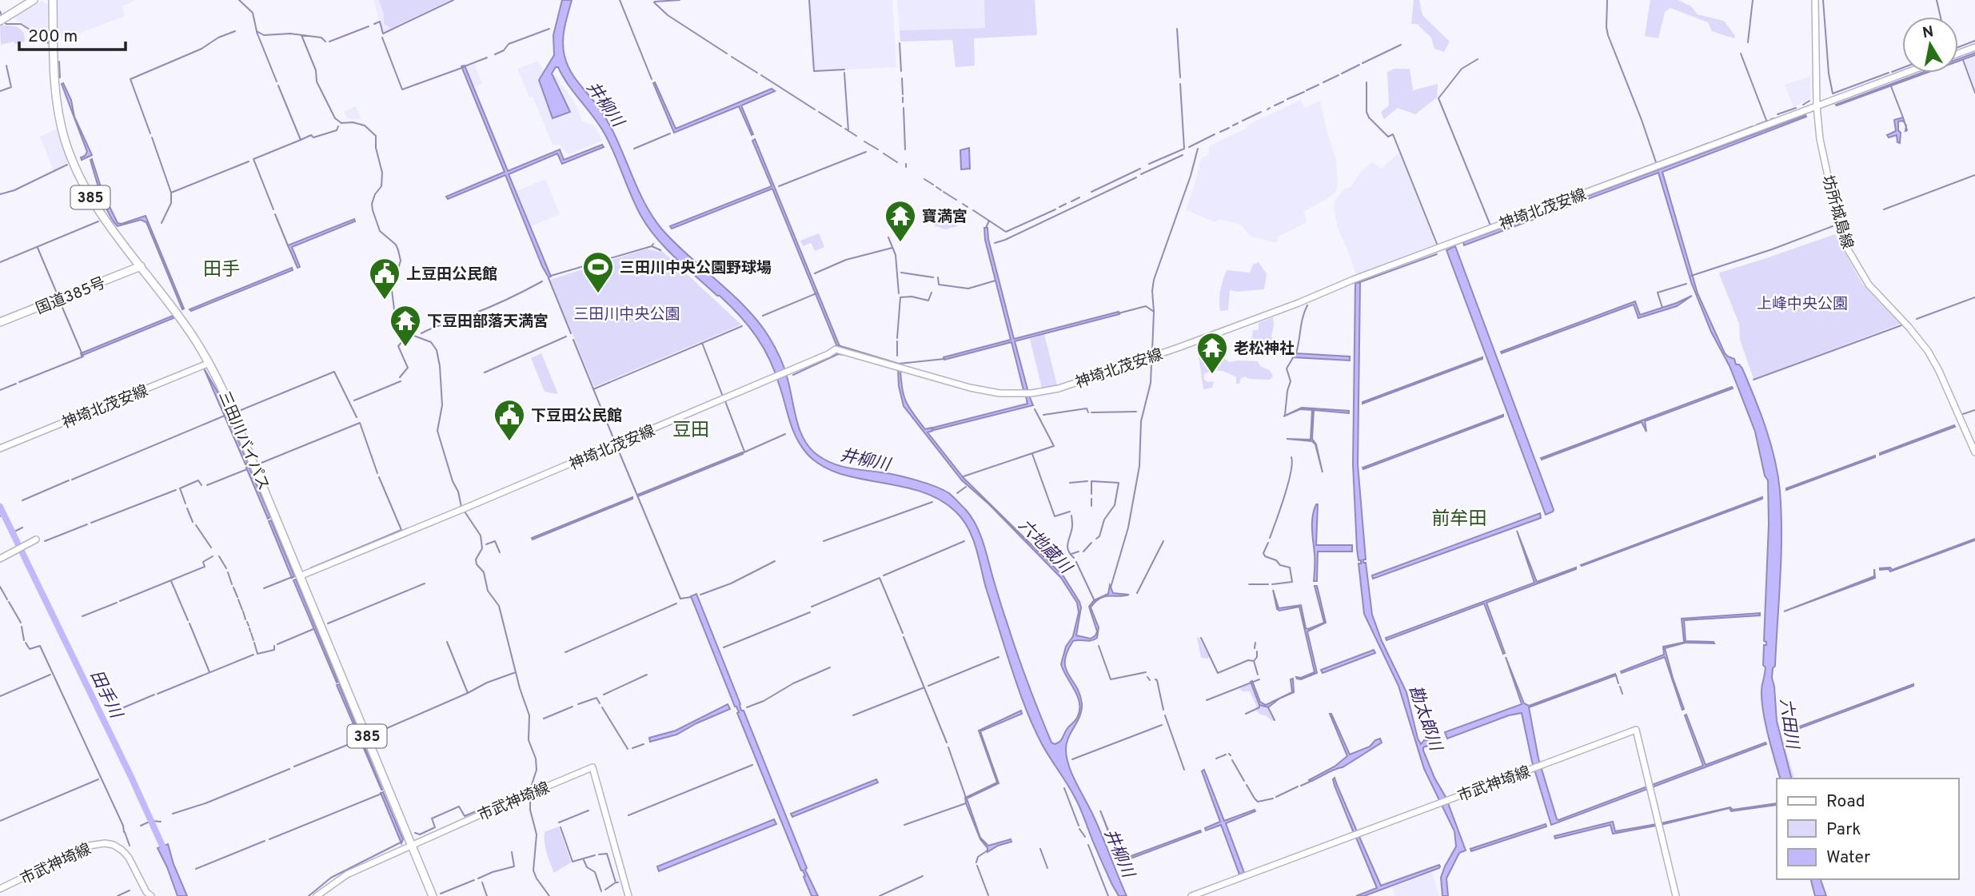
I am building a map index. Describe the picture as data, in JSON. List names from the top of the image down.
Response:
{
  "streets": {
    "highway": ["385", "国道385号", "三田川バイパス"],
    "main road": ["神埼北茂安線", "坊所城島線", "市武神埼線"]
  },
  "crossings": [
    ["神埼北茂安線", "坊所城島線"],
    ["神埼北茂安線", "三田川バイパス"],
    ["国道385号", "三田川バイパス"],
    ["三田川バイパス", "市武神埼線"]
  ],
  "districts": ["田手", "豆田", "前牟田"],
  "water": [
    "井柳川",
    "六地蔵川",
    "田手川",
    "勘太郎川",
    "六田川"
  ],
  "parks": ["上峰中央公園", "三田川中央公園"],
  "places": {
    "temple": ["寶満宮", "下豆田部落天満宮", "老松神社"],
    "sports": ["三田川中央公園野球場"],
    "public building": ["上豆田公民館", "下豆田公民館"]
  },
  "legend": ["Road", "Park", "Water"],
  "scale_bar": "200 m",
  "north": "top"
}
